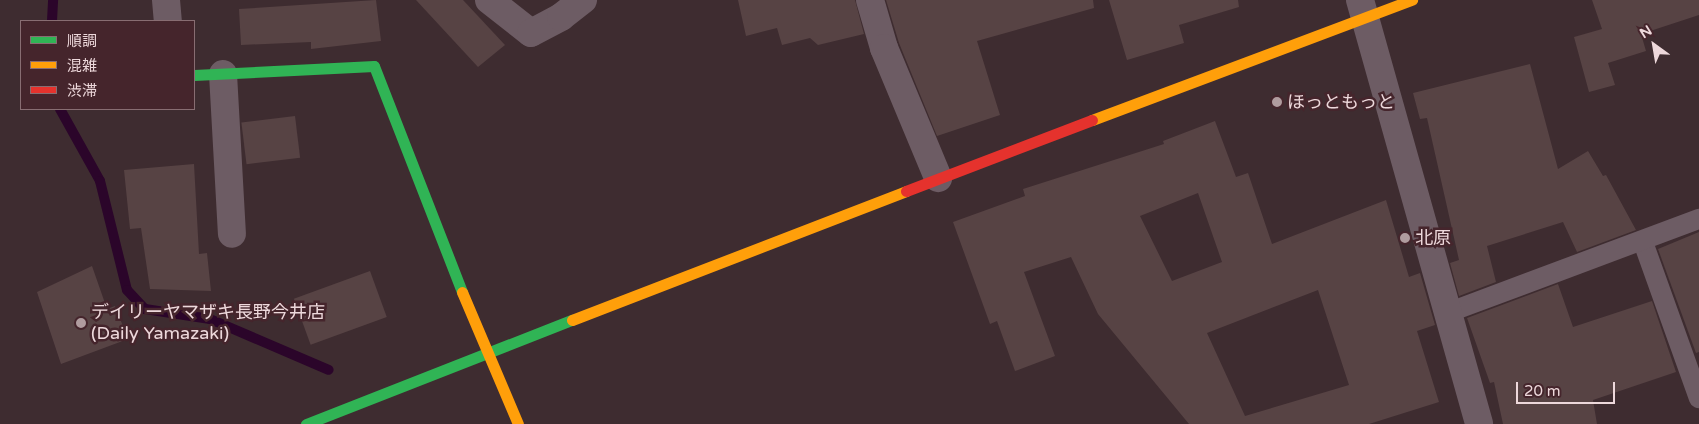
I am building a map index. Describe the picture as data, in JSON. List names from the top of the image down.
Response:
{
  "places": ["ほっともっと", "北原", "デイリーヤマザキ長野今井店 (Daily Yamazaki)"],
  "legend": ["順調", "混雑", "渋滞"],
  "scale_bar": "20 m",
  "north": "top left"
}
